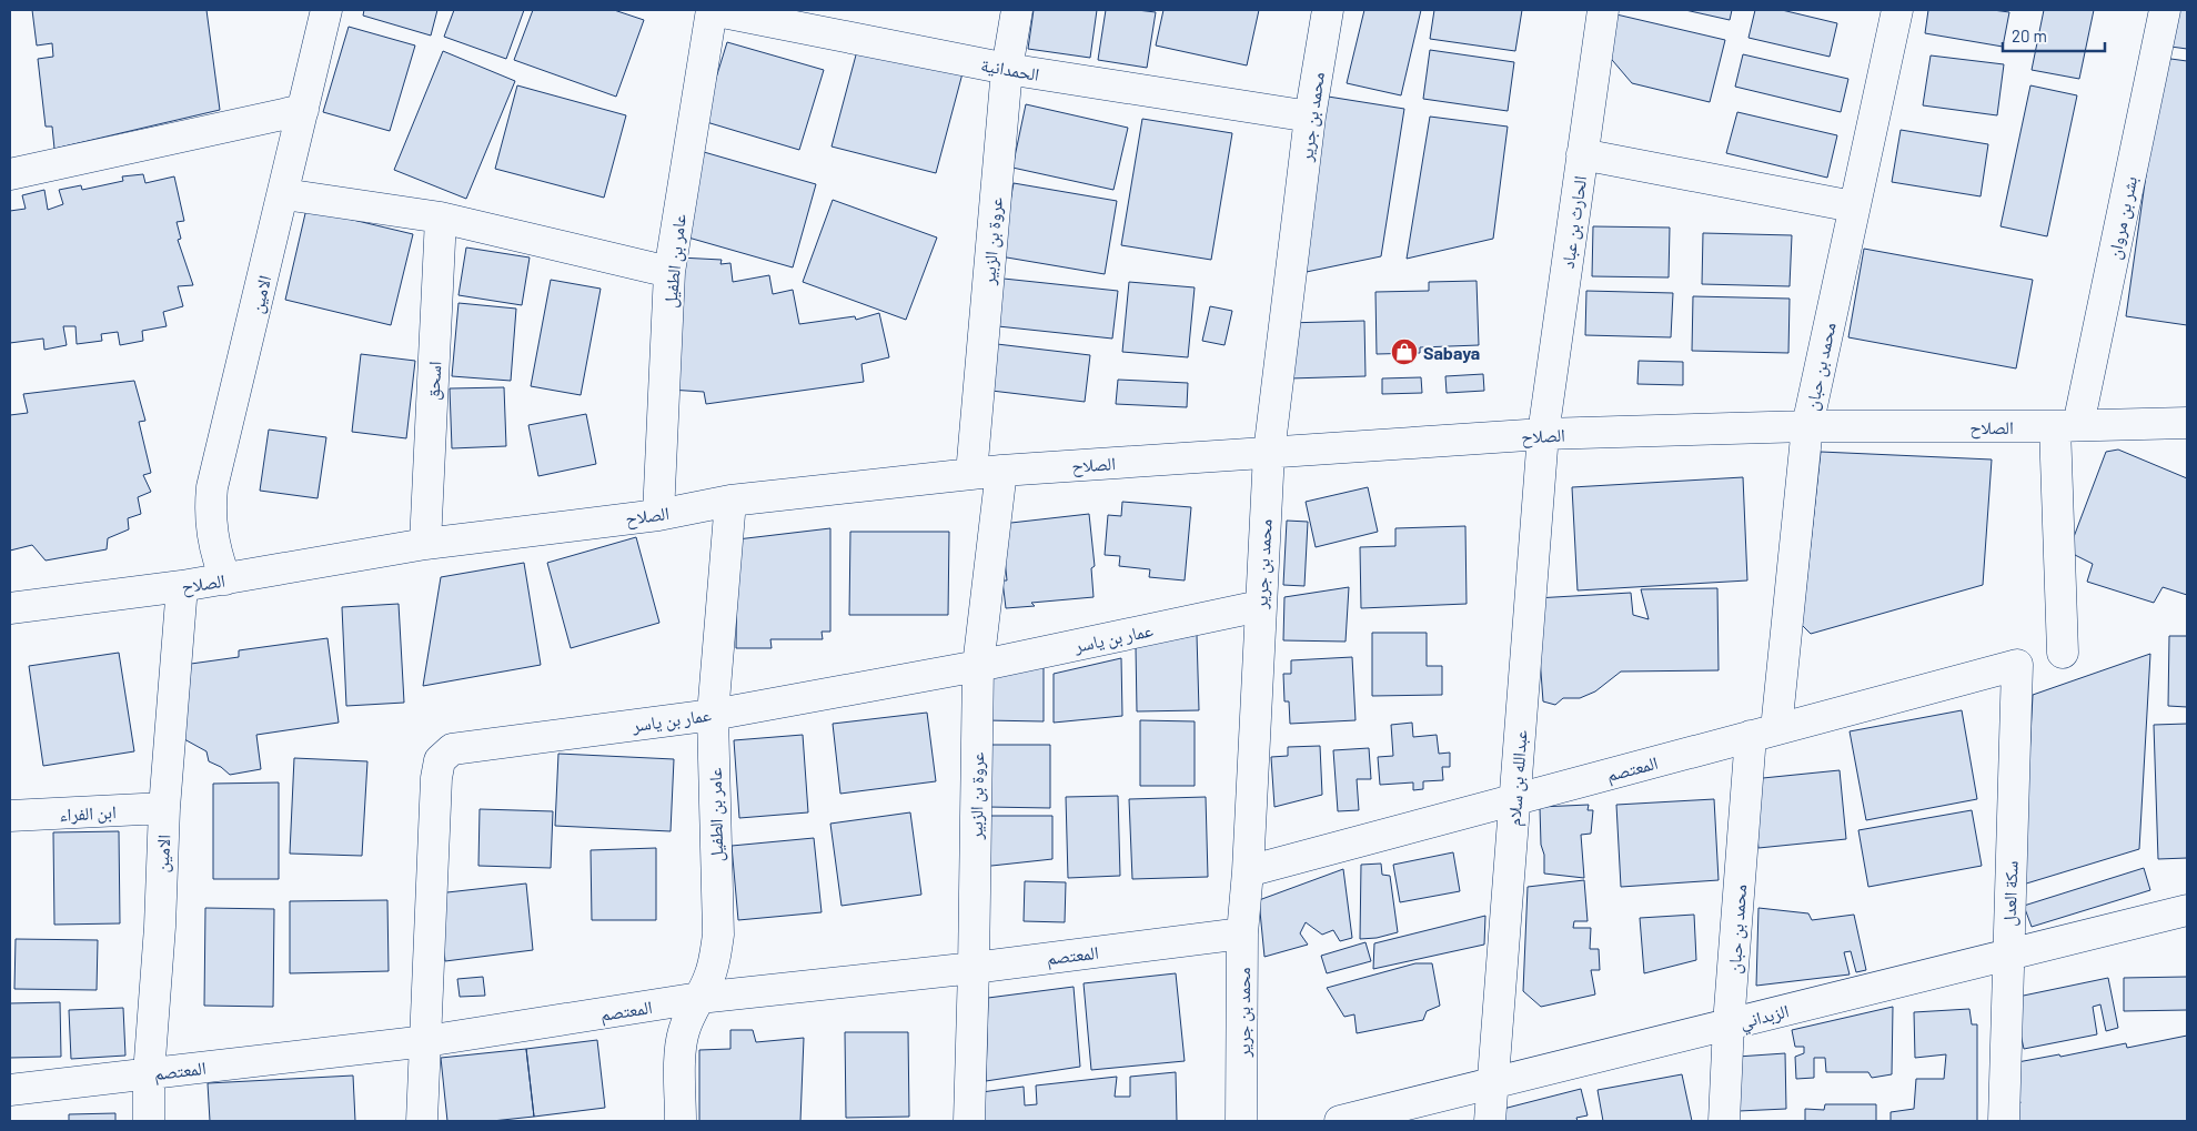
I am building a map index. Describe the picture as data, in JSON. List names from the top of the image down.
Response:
{
  "streets": {
    "street": [
      "الحمدانية",
      "محمد بن جرير",
      "بشر بن مروان",
      "الحارث بن عباد",
      "عروة بن الزبير",
      "عامر بن الطفيل",
      "الامين",
      "محمد بن حبان",
      "اسحق",
      "الصلاح",
      "عمار بن ياسر",
      "المعتصم",
      "عبدالله بن سلام",
      "ابن الفراء",
      "سكة العدل",
      "الزبداني"
    ]
  },
  "crossings": [
    ["الحمدانية", "محمد بن جرير"],
    ["الحمدانية", "عروة بن الزبير"],
    ["الحمدانية", "عامر بن الطفيل"],
    ["محمد بن جرير", "الصلاح"],
    ["محمد بن جرير", "عمار بن ياسر"],
    ["محمد بن جرير", "المعتصم"],
    ["بشر بن مروان", "الصلاح"],
    ["الحارث بن عباد", "الصلاح"],
    ["الحارث بن عباد", "عبدالله بن سلام"],
    ["عروة بن الزبير", "الصلاح"],
    ["عروة بن الزبير", "عمار بن ياسر"],
    ["عروة بن الزبير", "المعتصم"],
    ["عامر بن الطفيل", "الصلاح"],
    ["عامر بن الطفيل", "عمار بن ياسر"],
    ["عامر بن الطفيل", "المعتصم"],
    ["الامين", "الصلاح"],
    ["الامين", "المعتصم"],
    ["الامين", "ابن الفراء"],
    ["محمد بن حبان", "الصلاح"],
    ["محمد بن حبان", "المعتصم"],
    ["محمد بن حبان", "الزبداني"],
    ["اسحق", "الصلاح"],
    ["الصلاح", "عبدالله بن سلام"],
    ["عمار بن ياسر", "المعتصم"],
    ["المعتصم", "عبدالله بن سلام"],
    ["المعتصم", "سكة العدل"],
    ["عبدالله بن سلام", "الزبداني"],
    ["سكة العدل", "الزبداني"]
  ],
  "places": {
    "shop": ["Sabaya"]
  },
  "scale_bar": "20 m"
}
